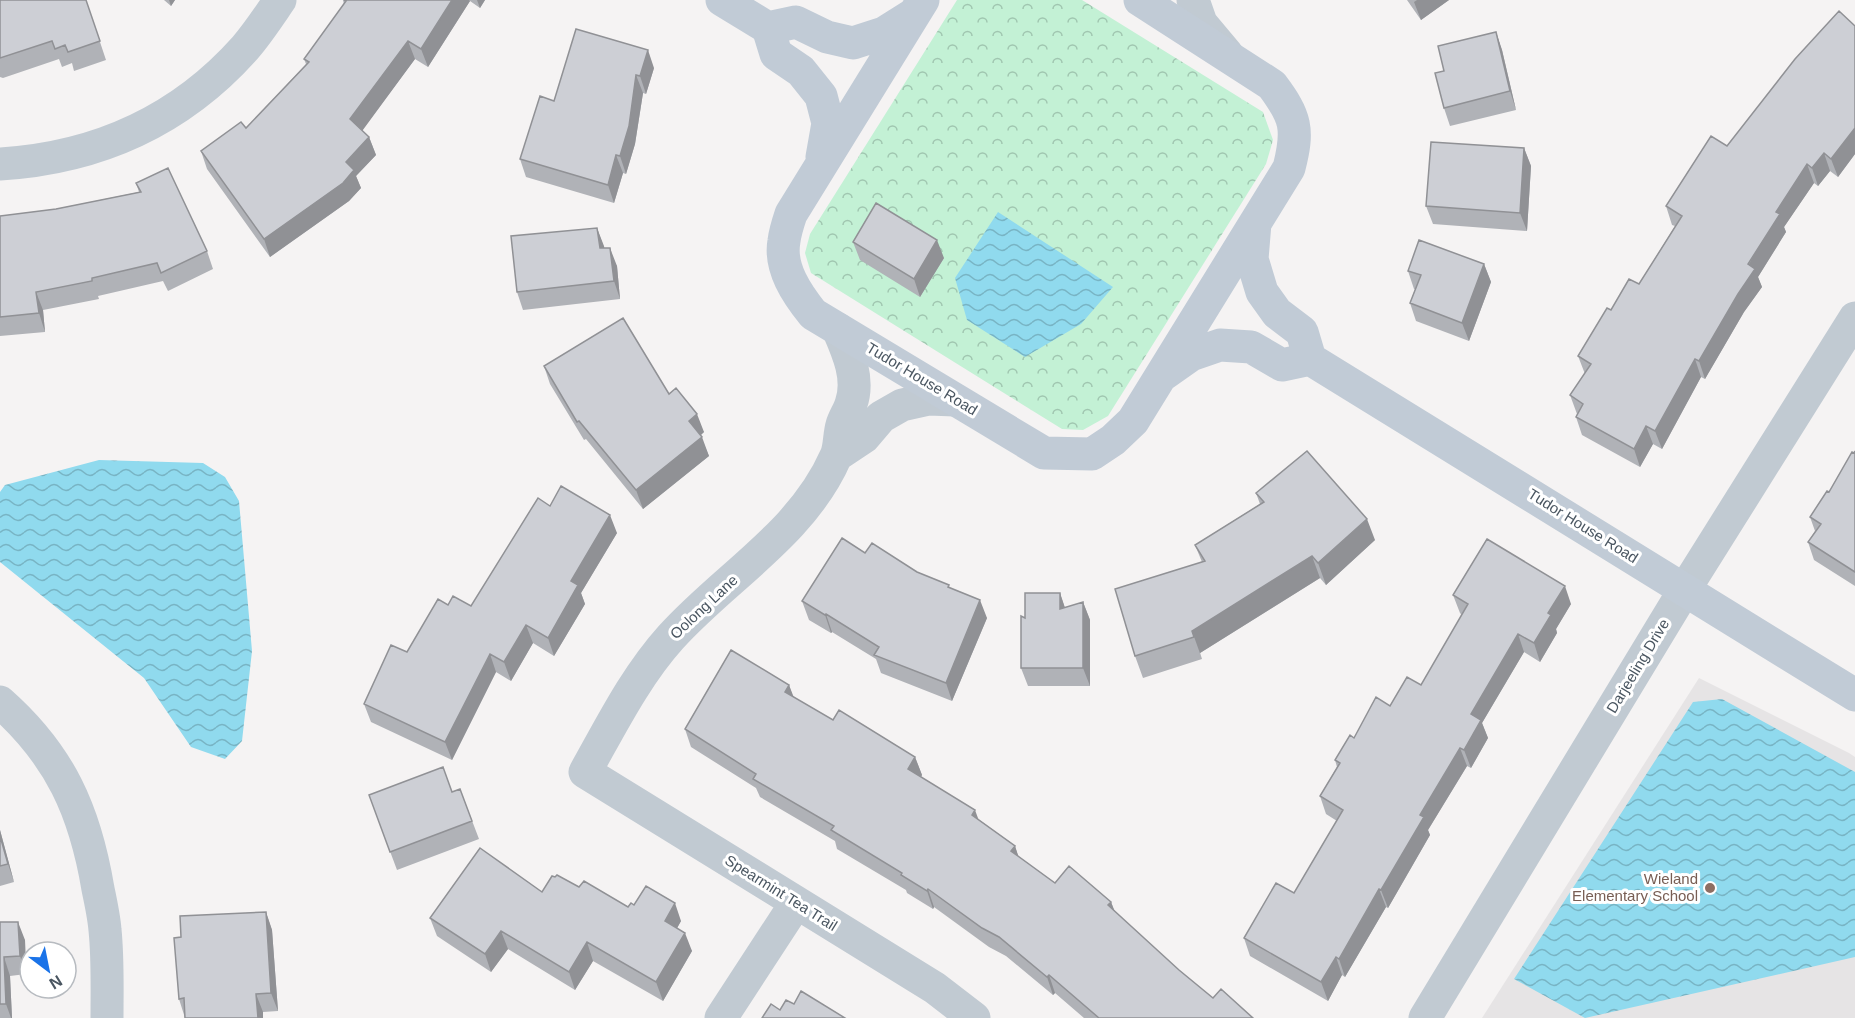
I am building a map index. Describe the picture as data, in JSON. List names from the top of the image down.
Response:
{
  "streets": {
    "street": [
      "Tudor House Road",
      "Oolong Lane",
      "Darjeeling Drive",
      "Spearmint Tea Trail"
    ]
  },
  "crossings": [
    ["Tudor House Road", "Oolong Lane"],
    ["Tudor House Road", "Darjeeling Drive"],
    ["Oolong Lane", "Spearmint Tea Trail"]
  ],
  "places": ["Wieland Elementary School"],
  "north": "bottom right"
}
